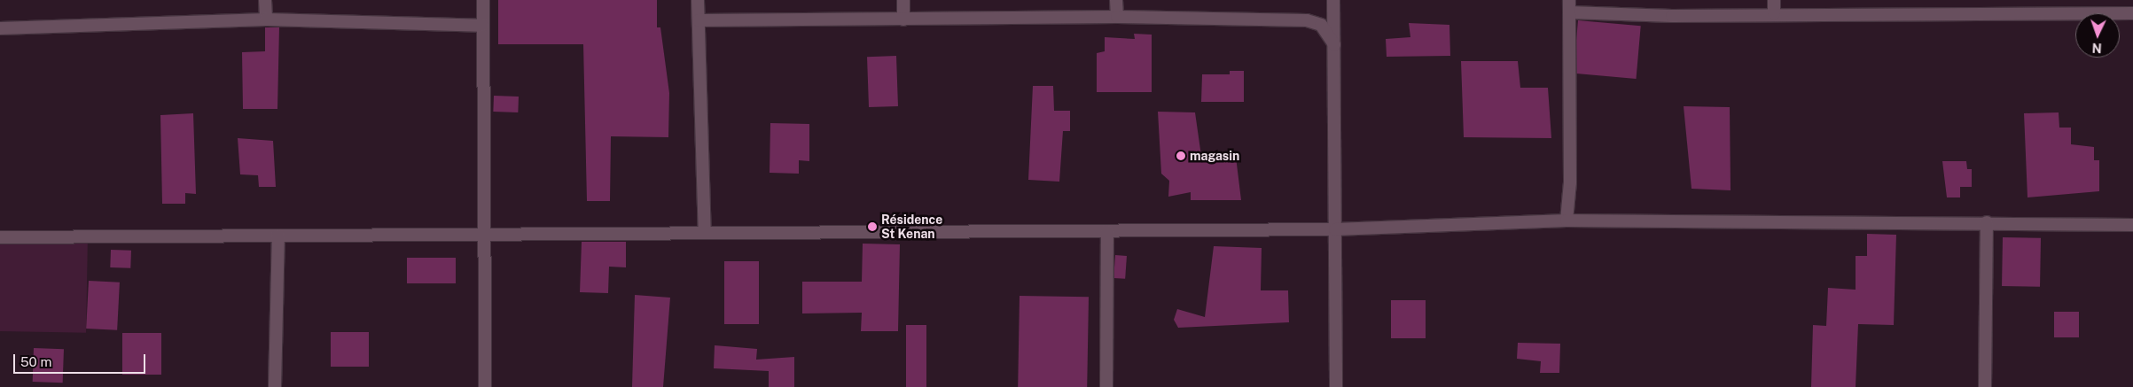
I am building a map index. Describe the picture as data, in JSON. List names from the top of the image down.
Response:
{
  "places": ["magasin", "Résidence St Kenan"],
  "scale_bar": "50 m",
  "north": "bottom"
}
